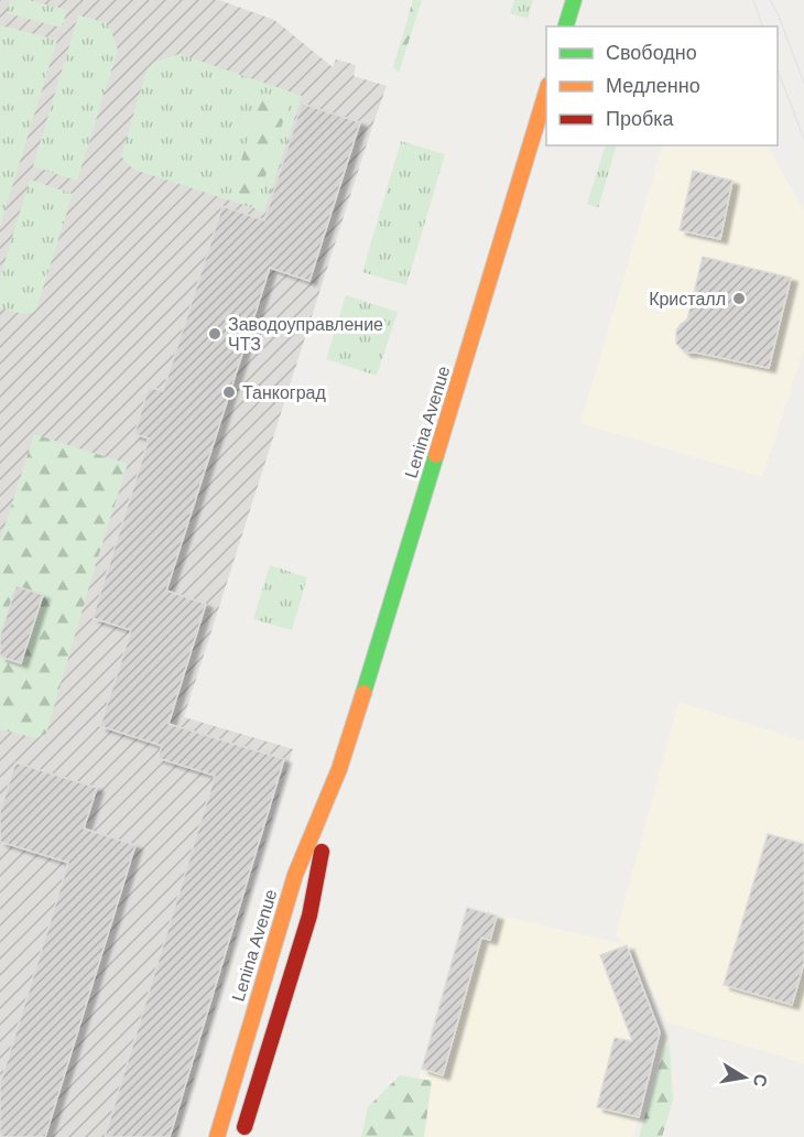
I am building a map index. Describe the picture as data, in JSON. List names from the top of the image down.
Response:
{
  "streets": {
    "street": ["Lenina Avenue"]
  },
  "places": ["Кристалл", "Заводоуправление ЧТЗ", "Танкоград"],
  "legend": ["Свободно", "Медленно", "Пробка"],
  "north": "right"
}
